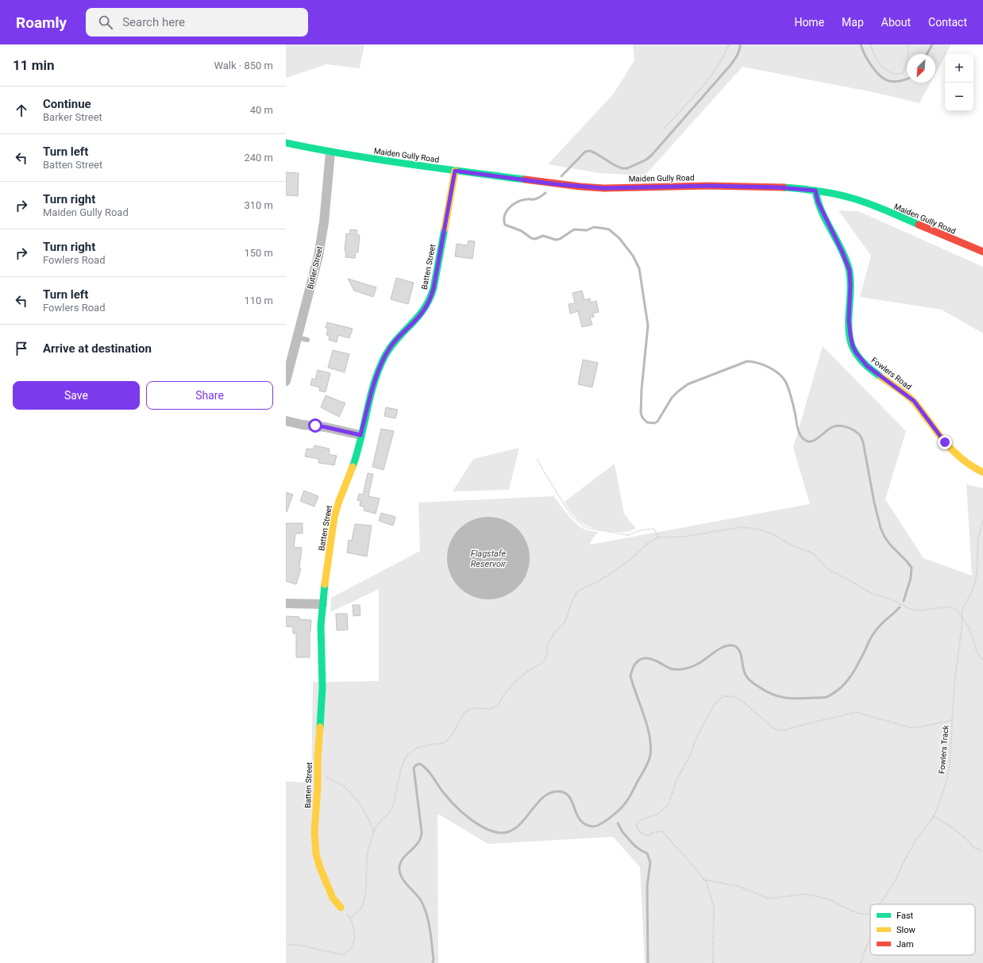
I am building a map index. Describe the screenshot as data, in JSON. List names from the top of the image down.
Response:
{
  "streets": {
    "street": [
      "Maiden Gully Road",
      "Batten Street",
      "Butler Street",
      "Fowlers Road"
    ],
    "path": ["Fowlers Track"]
  },
  "crossings": [
    ["Maiden Gully Road", "Batten Street"],
    ["Maiden Gully Road", "Butler Street"],
    ["Maiden Gully Road", "Fowlers Road"]
  ],
  "water": ["Flagstafe Reservoir"],
  "legend": ["Fast", "Slow", "Jam"],
  "north": "bottom left",
  "page": {
    "header": "Roamly",
    "search": "Search here",
    "nav": [
      "Home",
      "Map",
      "About",
      "Contact"
    ],
    "heading": ["11 min", "Walk · 850 m"],
    "map_buttons": ["+", "−"],
    "list": [
      ["Continue", "Barker Street", "40 m"],
      ["Turn left", "Batten Street", "240 m"],
      ["Turn right", "Maiden Gully Road", "310 m"],
      ["Turn right", "Fowlers Road", "150 m"],
      ["Turn left", "Fowlers Road", "110 m"],
      "Arrive at destination"
    ],
    "buttons": ["Save", "Share"]
  }
}
